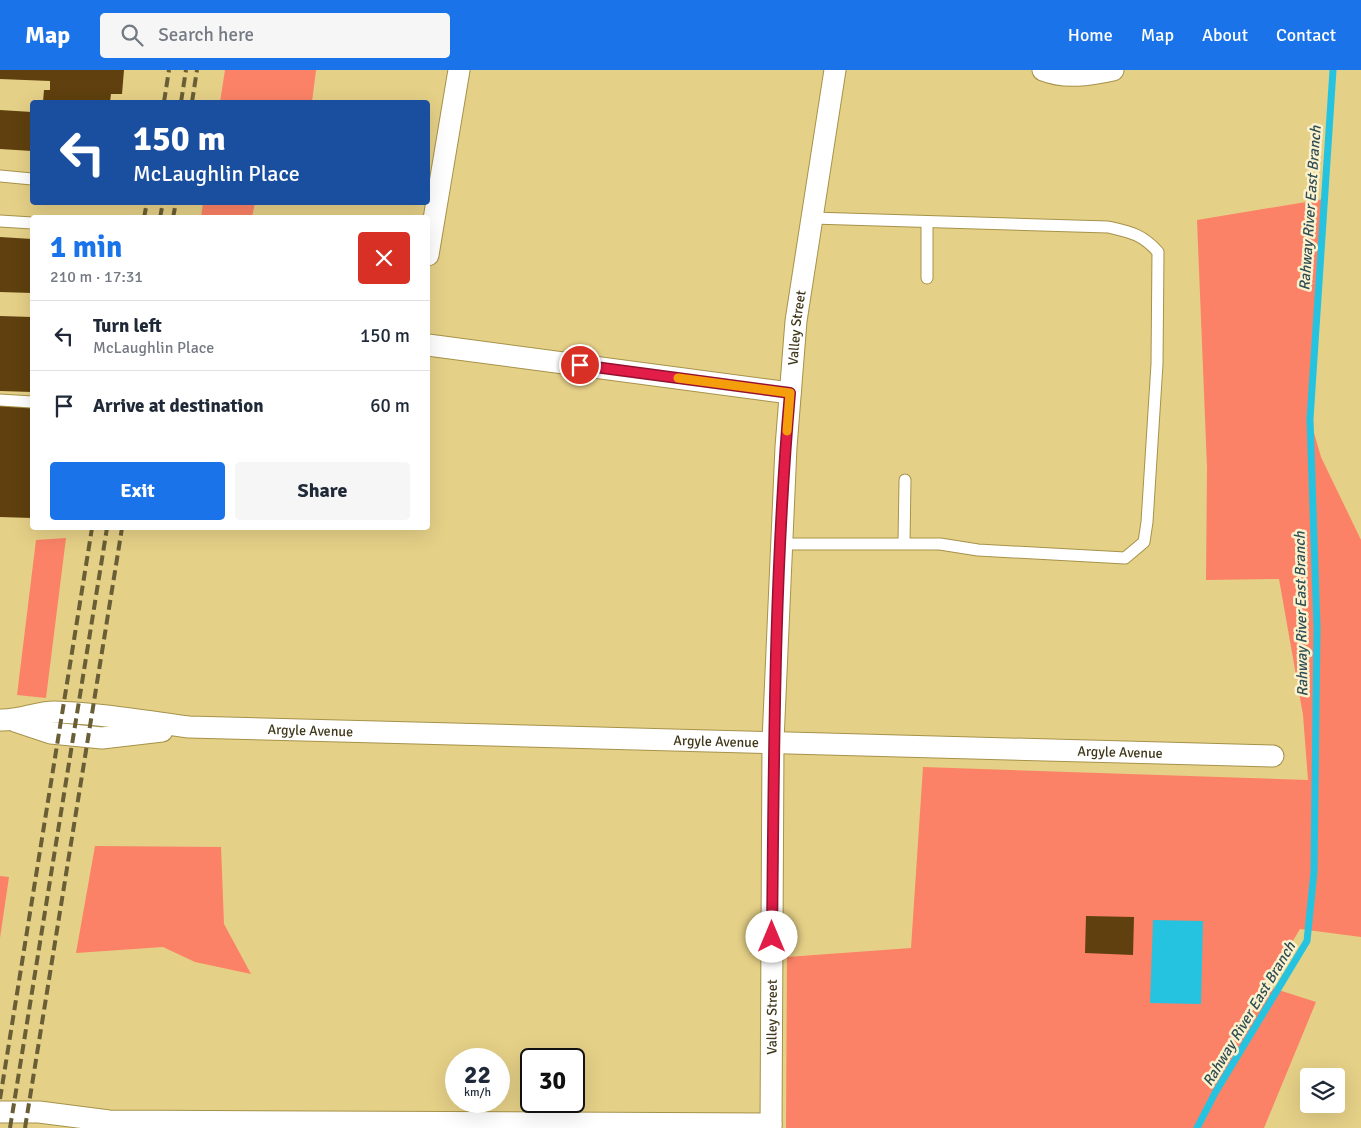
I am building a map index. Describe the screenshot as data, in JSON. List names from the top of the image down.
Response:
{
  "streets": {
    "street": ["Valley Street", "Argyle Avenue"]
  },
  "crossings": [
    ["Valley Street", "Argyle Avenue"]
  ],
  "water": ["Rahway River East Branch"],
  "page": {
    "header": "Map",
    "search": "Search here",
    "nav": [
      "Home",
      "Map",
      "About",
      "Contact"
    ],
    "turn": ["150 m", "McLaughlin Place"],
    "heading": ["1 min", "210 m · 17:31"],
    "list": [
      {
        "name": "Turn left",
        "note": "McLaughlin Place",
        "value": "150 m"
      },
      {
        "name": "Arrive at destination",
        "value": "60 m"
      }
    ],
    "buttons": ["Exit", "Share"],
    "speed": "22 km/h",
    "limit": "30"
  }
}
